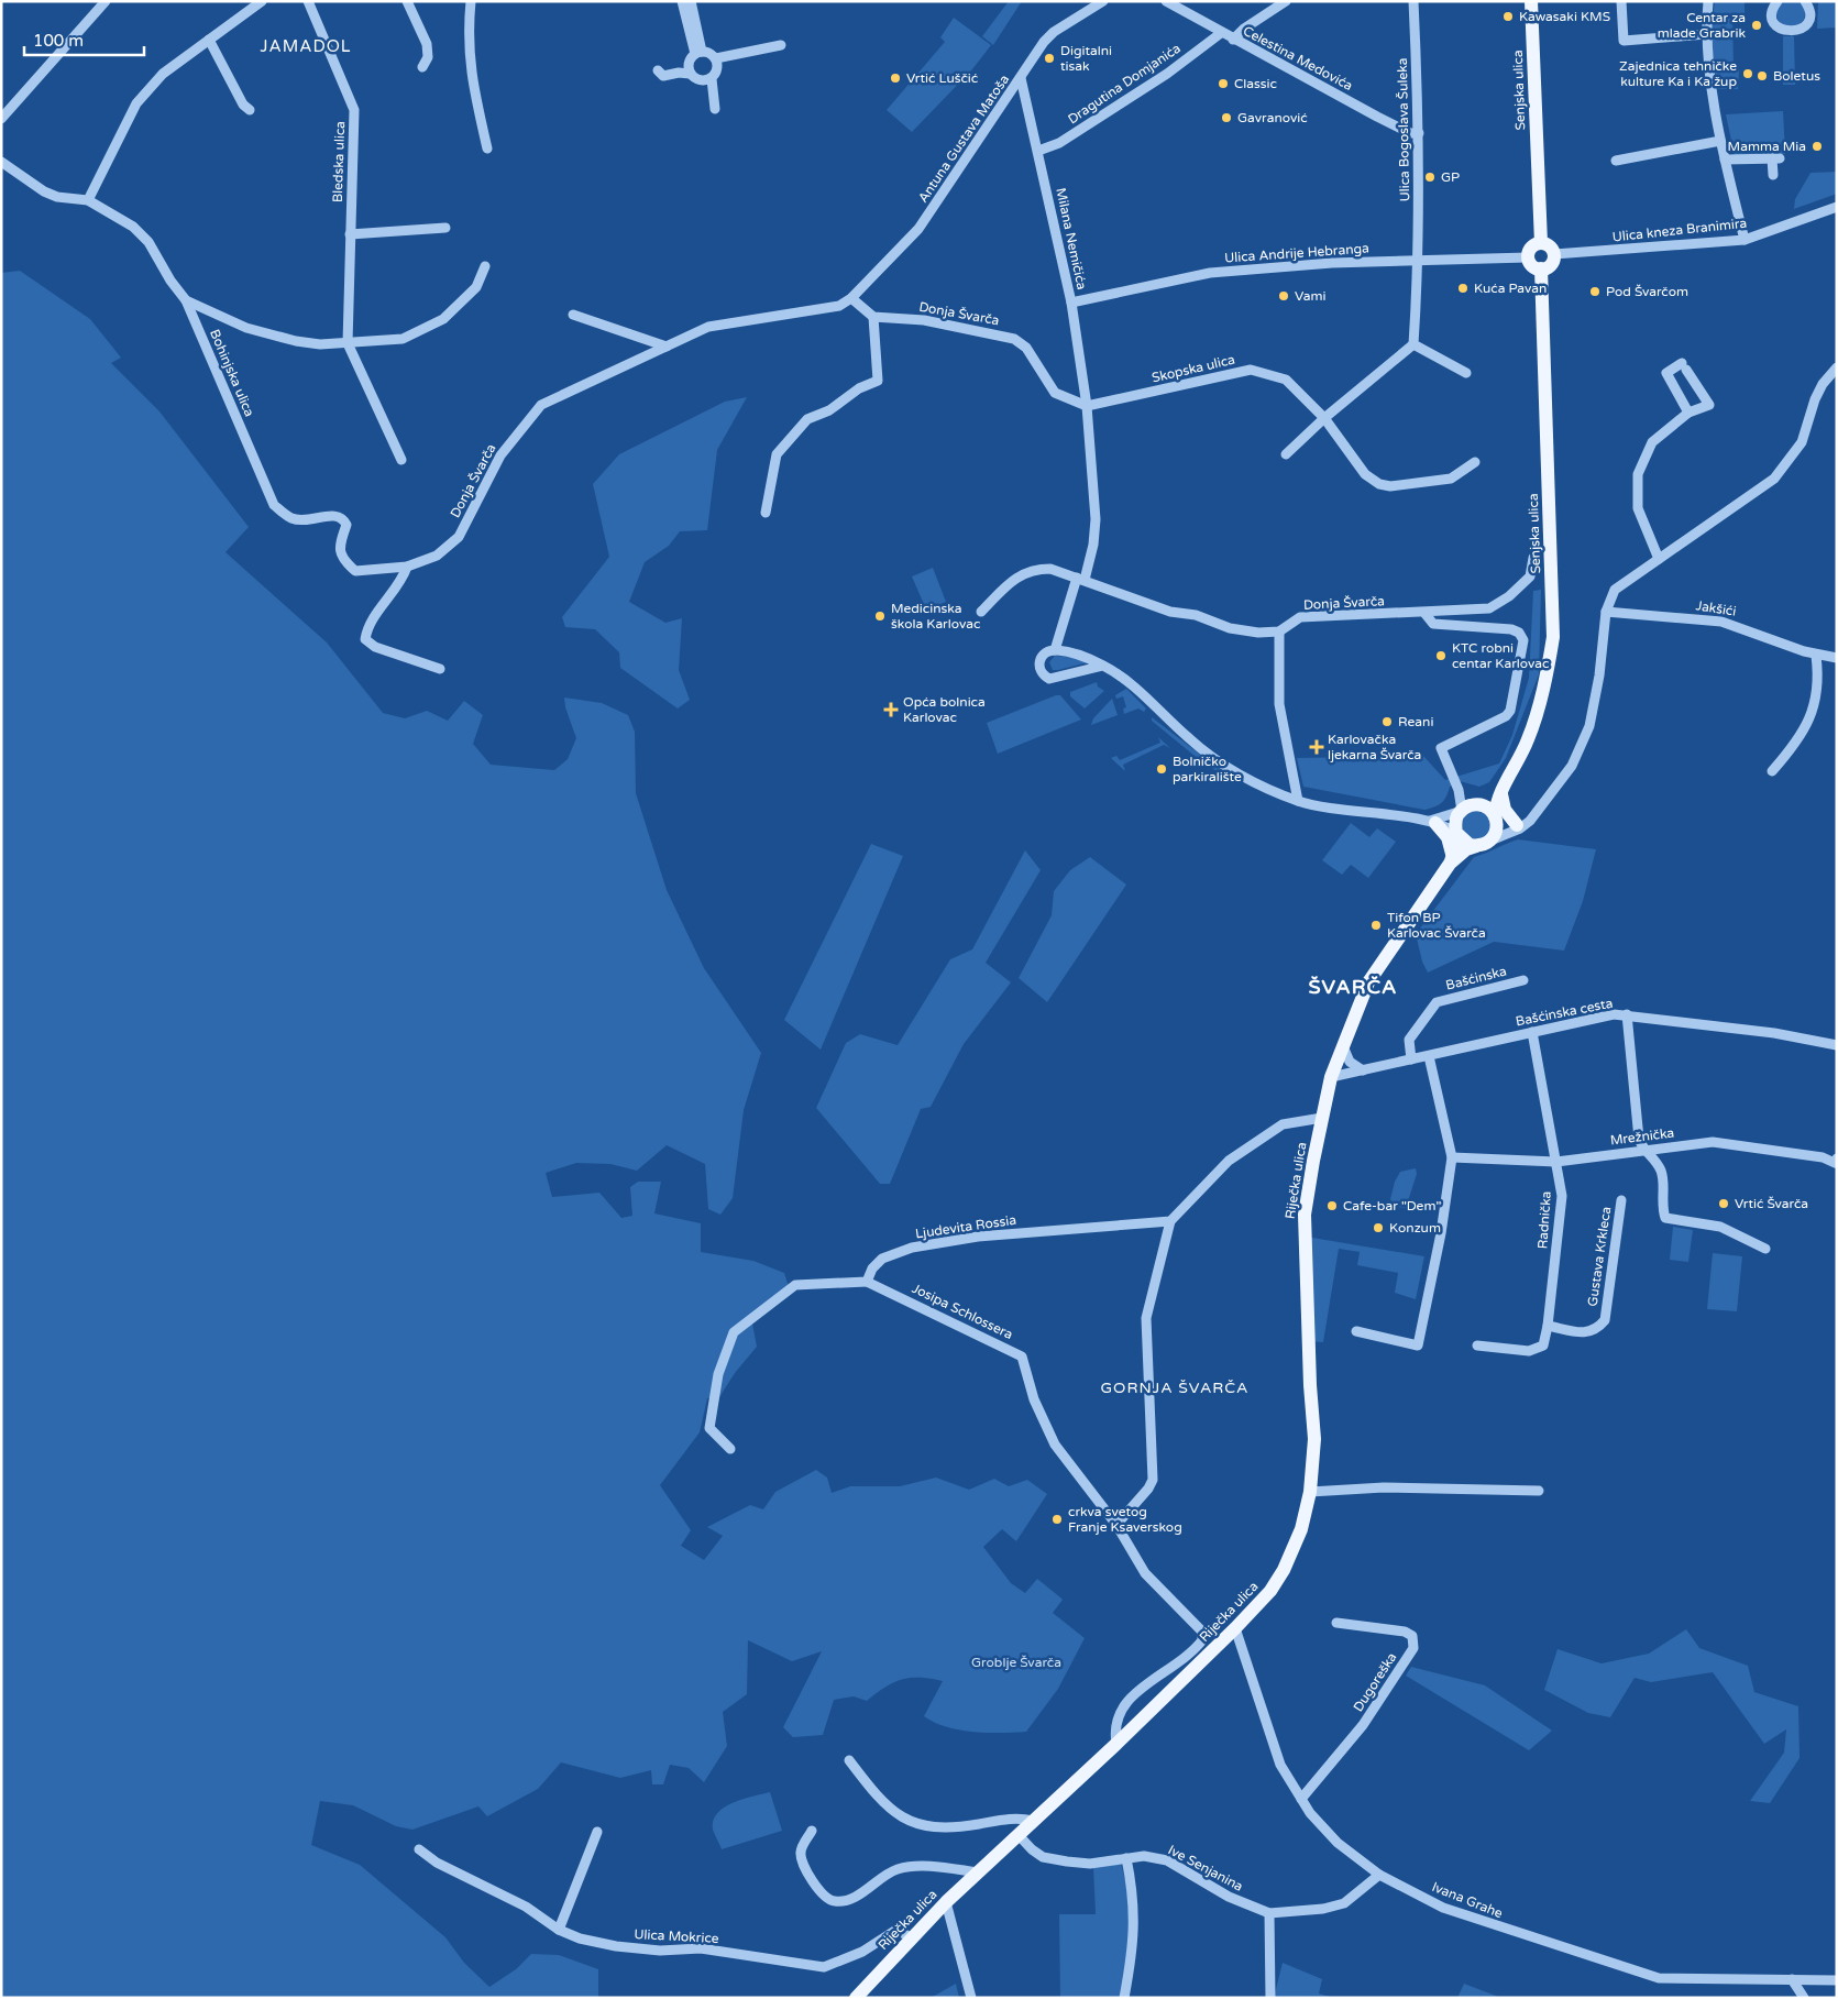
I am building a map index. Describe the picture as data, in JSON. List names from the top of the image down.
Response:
{
  "streets": {
    "main road": ["Senjska ulica", "Riječka ulica"],
    "street": [
      "Celestina Medovića",
      "Dragutina Domjanića",
      "Ulica Bogoslava Šuleka",
      "Antuna Gustava Matoša",
      "Bledska ulica",
      "Ulica kneza Branimira",
      "Milana Nemičića",
      "Ulica Andrije Hebranga",
      "Donja Švarča",
      "Skopska ulica",
      "Bohinjska ulica",
      "Jakšići",
      "Bašćinska",
      "Bašćinska cesta",
      "Mrežnička",
      "Radnička",
      "Ljudevita Rossia",
      "Gustava Krkleca",
      "Josipa Schlossera",
      "Dugoreška",
      "Ive Senjanina",
      "Ivana Grahe",
      "Ulica Mokrice"
    ]
  },
  "crossings": [
    ["Celestina Medovića", "Dragutina Domjanića"],
    ["Celestina Medovića", "Ulica Bogoslava Šuleka"],
    ["Dragutina Domjanića", "Milana Nemičića"],
    ["Senjska ulica", "Ulica kneza Branimira"],
    ["Senjska ulica", "Ulica Andrije Hebranga"],
    ["Ulica Bogoslava Šuleka", "Ulica Andrije Hebranga"],
    ["Antuna Gustava Matoša", "Milana Nemičića"],
    ["Antuna Gustava Matoša", "Donja Švarča"],
    ["Ulica kneza Branimira", "Ulica Andrije Hebranga"],
    ["Milana Nemičića", "Ulica Andrije Hebranga"],
    ["Milana Nemičića", "Donja Švarča"],
    ["Milana Nemičića", "Skopska ulica"],
    ["Donja Švarča", "Skopska ulica"],
    ["Donja Švarča", "Bohinjska ulica"],
    ["Bašćinska", "Bašćinska cesta"],
    ["Bašćinska cesta", "Riječka ulica"],
    ["Bašćinska cesta", "Radnička"],
    ["Mrežnička", "Radnička"],
    ["Riječka ulica", "Josipa Schlossera"],
    ["Riječka ulica", "Ive Senjanina"],
    ["Riječka ulica", "Ivana Grahe"],
    ["Riječka ulica", "Ulica Mokrice"],
    ["Radnička", "Gustava Krkleca"],
    ["Ljudevita Rossia", "Josipa Schlossera"],
    ["Dugoreška", "Ivana Grahe"],
    ["Ive Senjanina", "Ivana Grahe"]
  ],
  "districts": ["JAMADOL", "ŠVARČA", "GORNJA ŠVARČA"],
  "parks": ["Groblje Švarča"],
  "places": {
    "other": [
      "Kawasaki KMS",
      "Centar za mlade Grabrik",
      "Digitalni tisak",
      "Zajednica tehničke kulture Ka i Ka žup",
      "Boletus",
      "Vrtić Luščić",
      "Classic",
      "Gavranović",
      "Mamma Mia",
      "GP",
      "Kuća Pavan",
      "Pod Švarčom",
      "Vami",
      "Medicinska škola Karlovac",
      "KTC robni centar Karlovac",
      "Reani",
      "Bolničko parkiralište",
      "Tifon BP Karlovac Švarča",
      "Vrtić Švarča",
      "Cafe-bar \"Dem\"",
      "Konzum",
      "crkva svetog Franje Ksaverskog"
    ],
    "health": ["Opća bolnica Karlovac", "Karlovačka ljekarna Švarča"]
  },
  "scale_bar": "100 m"
}
